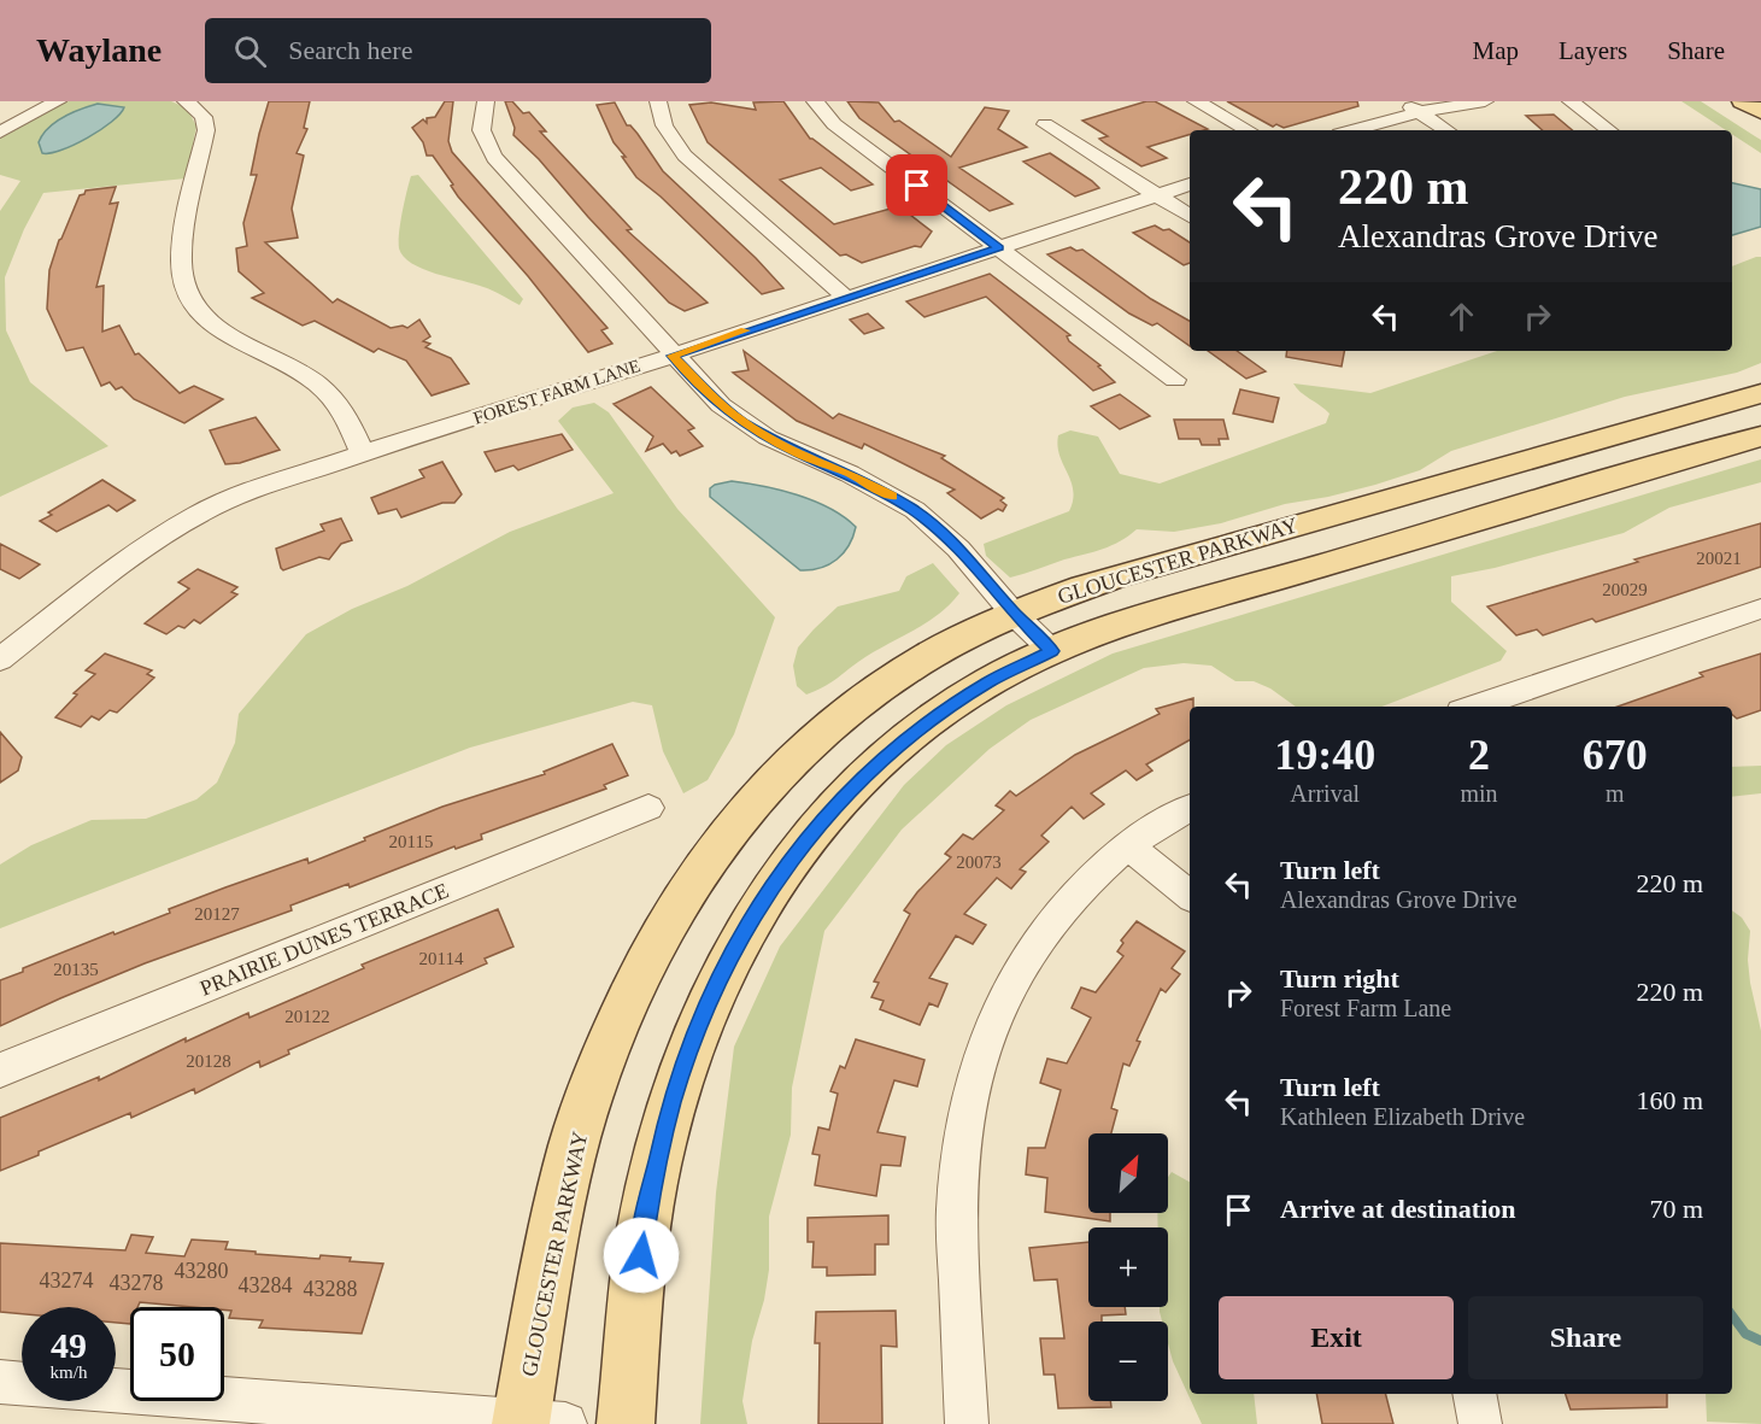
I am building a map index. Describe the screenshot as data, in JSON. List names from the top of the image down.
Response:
{
  "streets": {
    "main road": ["GLOUCESTER PARKWAY"],
    "street": ["FOREST FARM LANE", "PRAIRIE DUNES TERRACE"]
  },
  "house_numbers": [
    "20021",
    "20029",
    "20115",
    "20073",
    "20127",
    "20114",
    "20135",
    "20122",
    "20128",
    "43280",
    "43274",
    "43278",
    "43284",
    "43288"
  ],
  "north": "top right",
  "page": {
    "header": "Waylane",
    "search": "Search here",
    "nav": ["Map", "Layers", "Share"],
    "turn": ["220 m", "Alexandras Grove Drive"],
    "eta": [
      "19:40",
      "Arrival",
      "2",
      "min",
      "670",
      "m"
    ],
    "list": [
      {
        "name": "Turn left",
        "note": "Alexandras Grove Drive",
        "value": "220 m"
      },
      {
        "name": "Turn right",
        "note": "Forest Farm Lane",
        "value": "220 m"
      },
      {
        "name": "Turn left",
        "note": "Kathleen Elizabeth Drive",
        "value": "160 m"
      },
      {
        "name": "Arrive at destination",
        "value": "70 m"
      }
    ],
    "map_buttons": ["+", "−"],
    "buttons": ["Exit", "Share"],
    "speed": "49 km/h",
    "limit": "50"
  }
}
